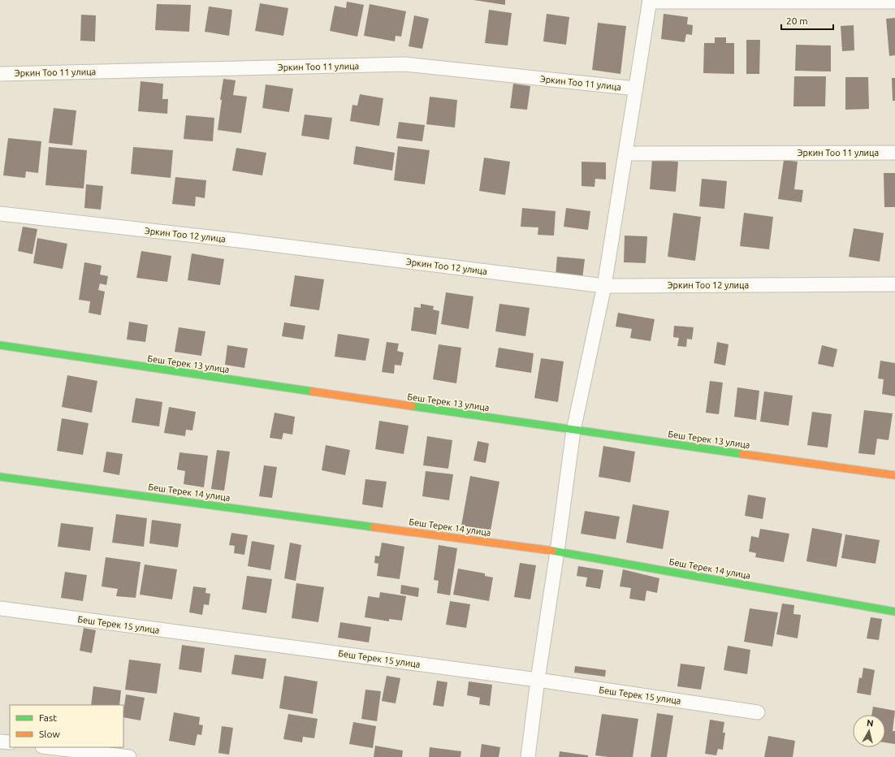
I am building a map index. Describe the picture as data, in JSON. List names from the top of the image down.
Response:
{
  "streets": {
    "street": [
      "Эркин Тоо 11 улица",
      "Эркин Тоо 12 улица",
      "Беш Терек 13 улица",
      "Беш Терек 14 улица",
      "Беш Терек 15 улица"
    ]
  },
  "legend": ["Fast", "Slow"],
  "scale_bar": "20 m",
  "north": "top"
}
